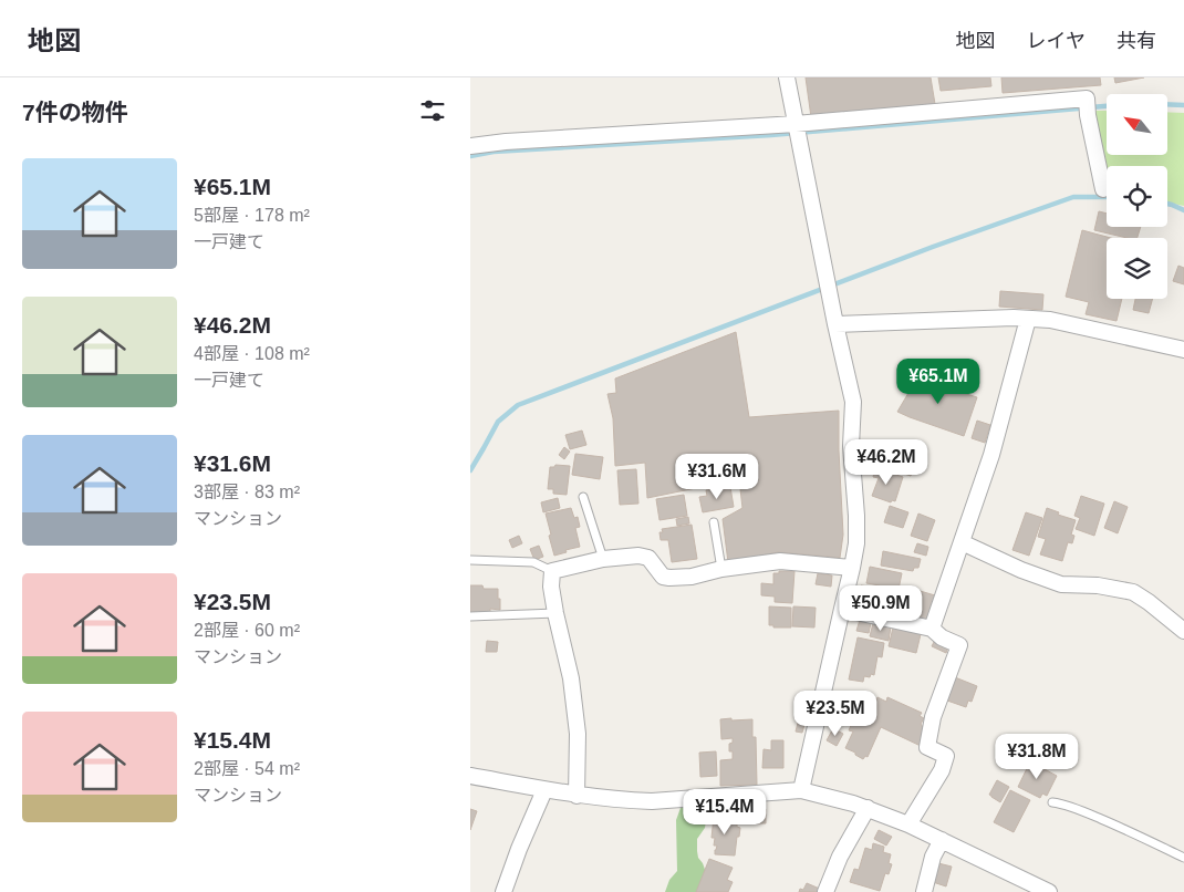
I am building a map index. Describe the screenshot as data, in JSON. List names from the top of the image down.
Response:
{
  "north": "top left",
  "page": {
    "header": "地図",
    "nav": ["地図", "レイヤ", "共有"],
    "heading": "7件の物件",
    "list": [
      {
        "name": "¥65.1M",
        "note": "5部屋 · 178 m² · 一戸建て"
      },
      {
        "name": "¥46.2M",
        "note": "4部屋 · 108 m² · 一戸建て"
      },
      {
        "name": "¥31.6M",
        "note": "3部屋 · 83 m² · マンション"
      },
      {
        "name": "¥23.5M",
        "note": "2部屋 · 60 m² · マンション"
      },
      {
        "name": "¥15.4M",
        "note": "2部屋 · 54 m² · マンション"
      }
    ],
    "price": [
      "¥65.1M",
      "¥46.2M",
      "¥31.6M",
      "¥50.9M",
      "¥23.5M",
      "¥31.8M",
      "¥15.4M"
    ]
  }
}
